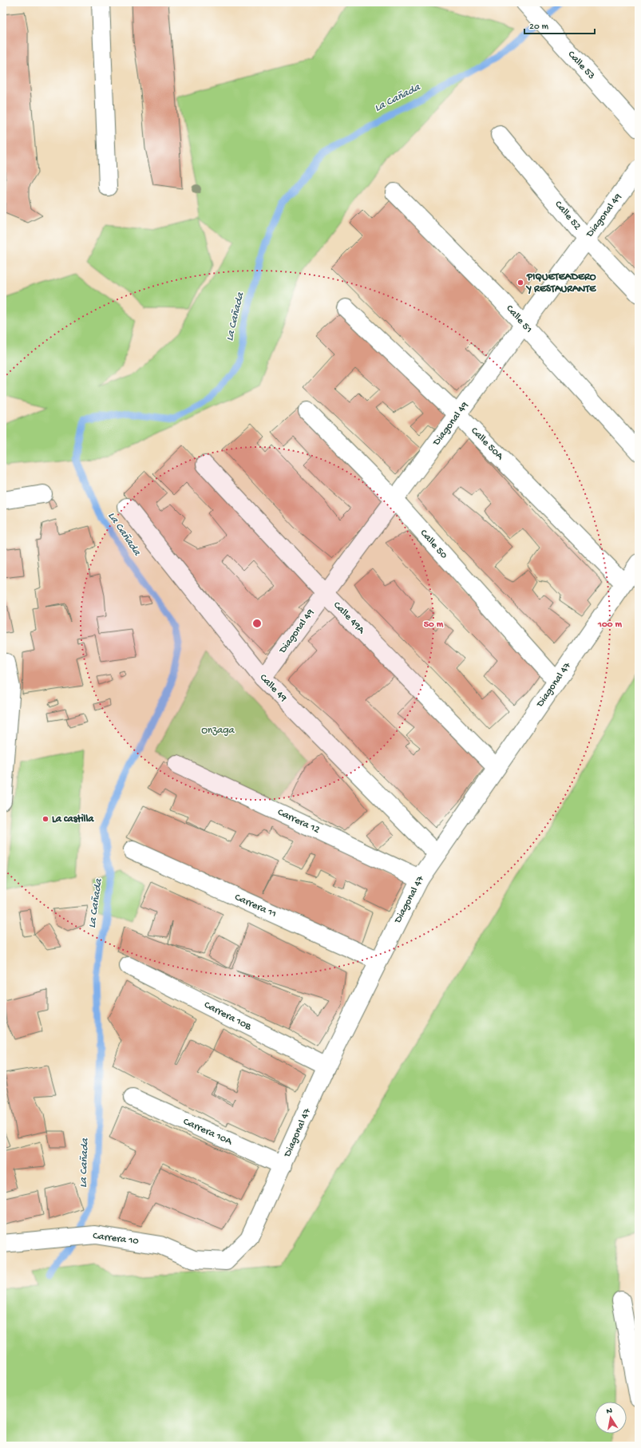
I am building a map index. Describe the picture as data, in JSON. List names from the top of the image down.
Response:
{
  "streets": {
    "street": [
      "Calle 53",
      "Calle 52",
      "Diagonal 49",
      "Calle 51",
      "Calle 50A",
      "Calle 50",
      "Calle 49A",
      "Diagonal 47",
      "Calle 49",
      "Carrera 12",
      "Carrera 11",
      "Carrera 10B",
      "Carrera 10A",
      "Carrera 10"
    ]
  },
  "crossings": [
    ["Calle 52", "Diagonal 49"],
    ["Diagonal 49", "Calle 51"],
    ["Diagonal 49", "Calle 50A"],
    ["Diagonal 49", "Calle 50"],
    ["Diagonal 49", "Calle 49A"],
    ["Diagonal 49", "Calle 49"],
    ["Calle 50A", "Diagonal 47"],
    ["Calle 50", "Diagonal 47"],
    ["Calle 49A", "Diagonal 47"],
    ["Diagonal 47", "Calle 49"],
    ["Diagonal 47", "Carrera 12"],
    ["Diagonal 47", "Carrera 11"],
    ["Diagonal 47", "Carrera 10B"],
    ["Diagonal 47", "Carrera 10A"],
    ["Diagonal 47", "Carrera 10"]
  ],
  "water": ["La Cañada"],
  "parks": ["Onzaga"],
  "places": ["PIQUETEADERO Y RESTAURANTE", "La castilla"],
  "scale_bar": "20 m",
  "north": "top",
  "rings": ["50 m", "100 m"]
}
